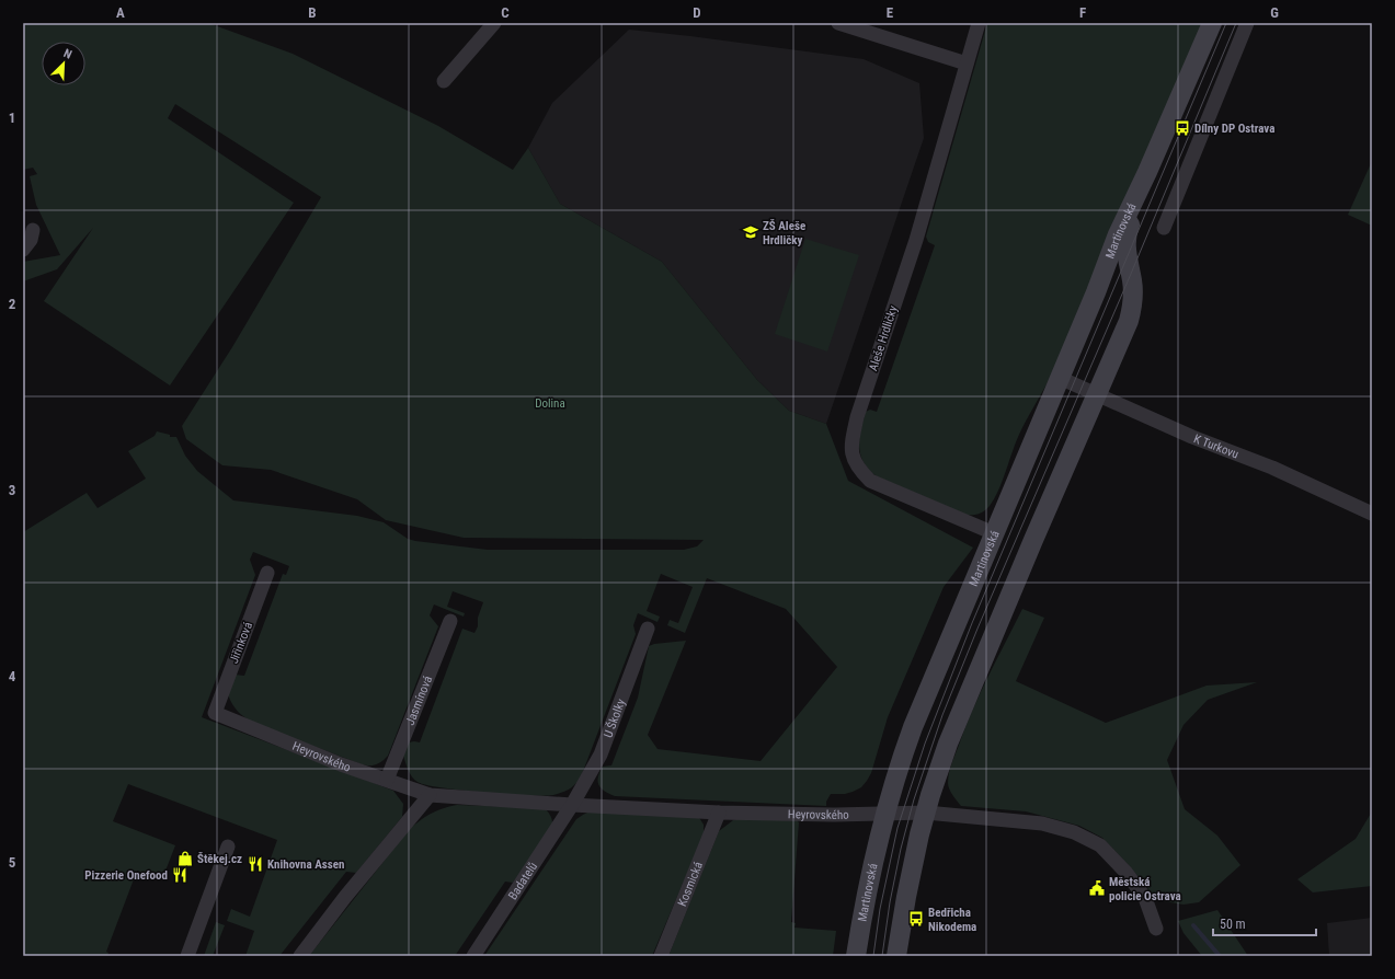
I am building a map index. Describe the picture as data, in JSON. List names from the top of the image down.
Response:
{
  "streets": {
    "street": [
      "Martinovská",
      "Aleše Hrdličky",
      "K Turkovu",
      "Jiřinková",
      "Jasmínová",
      "U Školky",
      "Heyrovského",
      "Badatelů",
      "Kosmická"
    ]
  },
  "crossings": [
    ["Martinovská", "Aleše Hrdličky"],
    ["Martinovská", "K Turkovu"],
    ["Martinovská", "Heyrovského"],
    ["Jiřinková", "Heyrovského"],
    ["Jasmínová", "Heyrovského"],
    ["U Školky", "Heyrovského"],
    ["U Školky", "Badatelů"],
    ["Heyrovského", "Badatelů"],
    ["Heyrovského", "Kosmická"]
  ],
  "parks": ["Dolina"],
  "places": {
    "bus stop": ["Dílny DP Ostrava", "Bedřicha Nikodema"],
    "school or university": ["ZŠ Aleše Hrdličky"],
    "shop": ["Štěkej.cz"],
    "restaurant": ["Knihovna Assen", "Pizzerie Onefood"],
    "public building": ["Městská policie Ostrava"]
  },
  "scale_bar": "50 m",
  "north": "top right",
  "grid": {
    "columns": [
      "A",
      "B",
      "C",
      "D",
      "E",
      "F",
      "G"
    ],
    "rows": [
      "1",
      "2",
      "3",
      "4",
      "5"
    ]
  }
}
